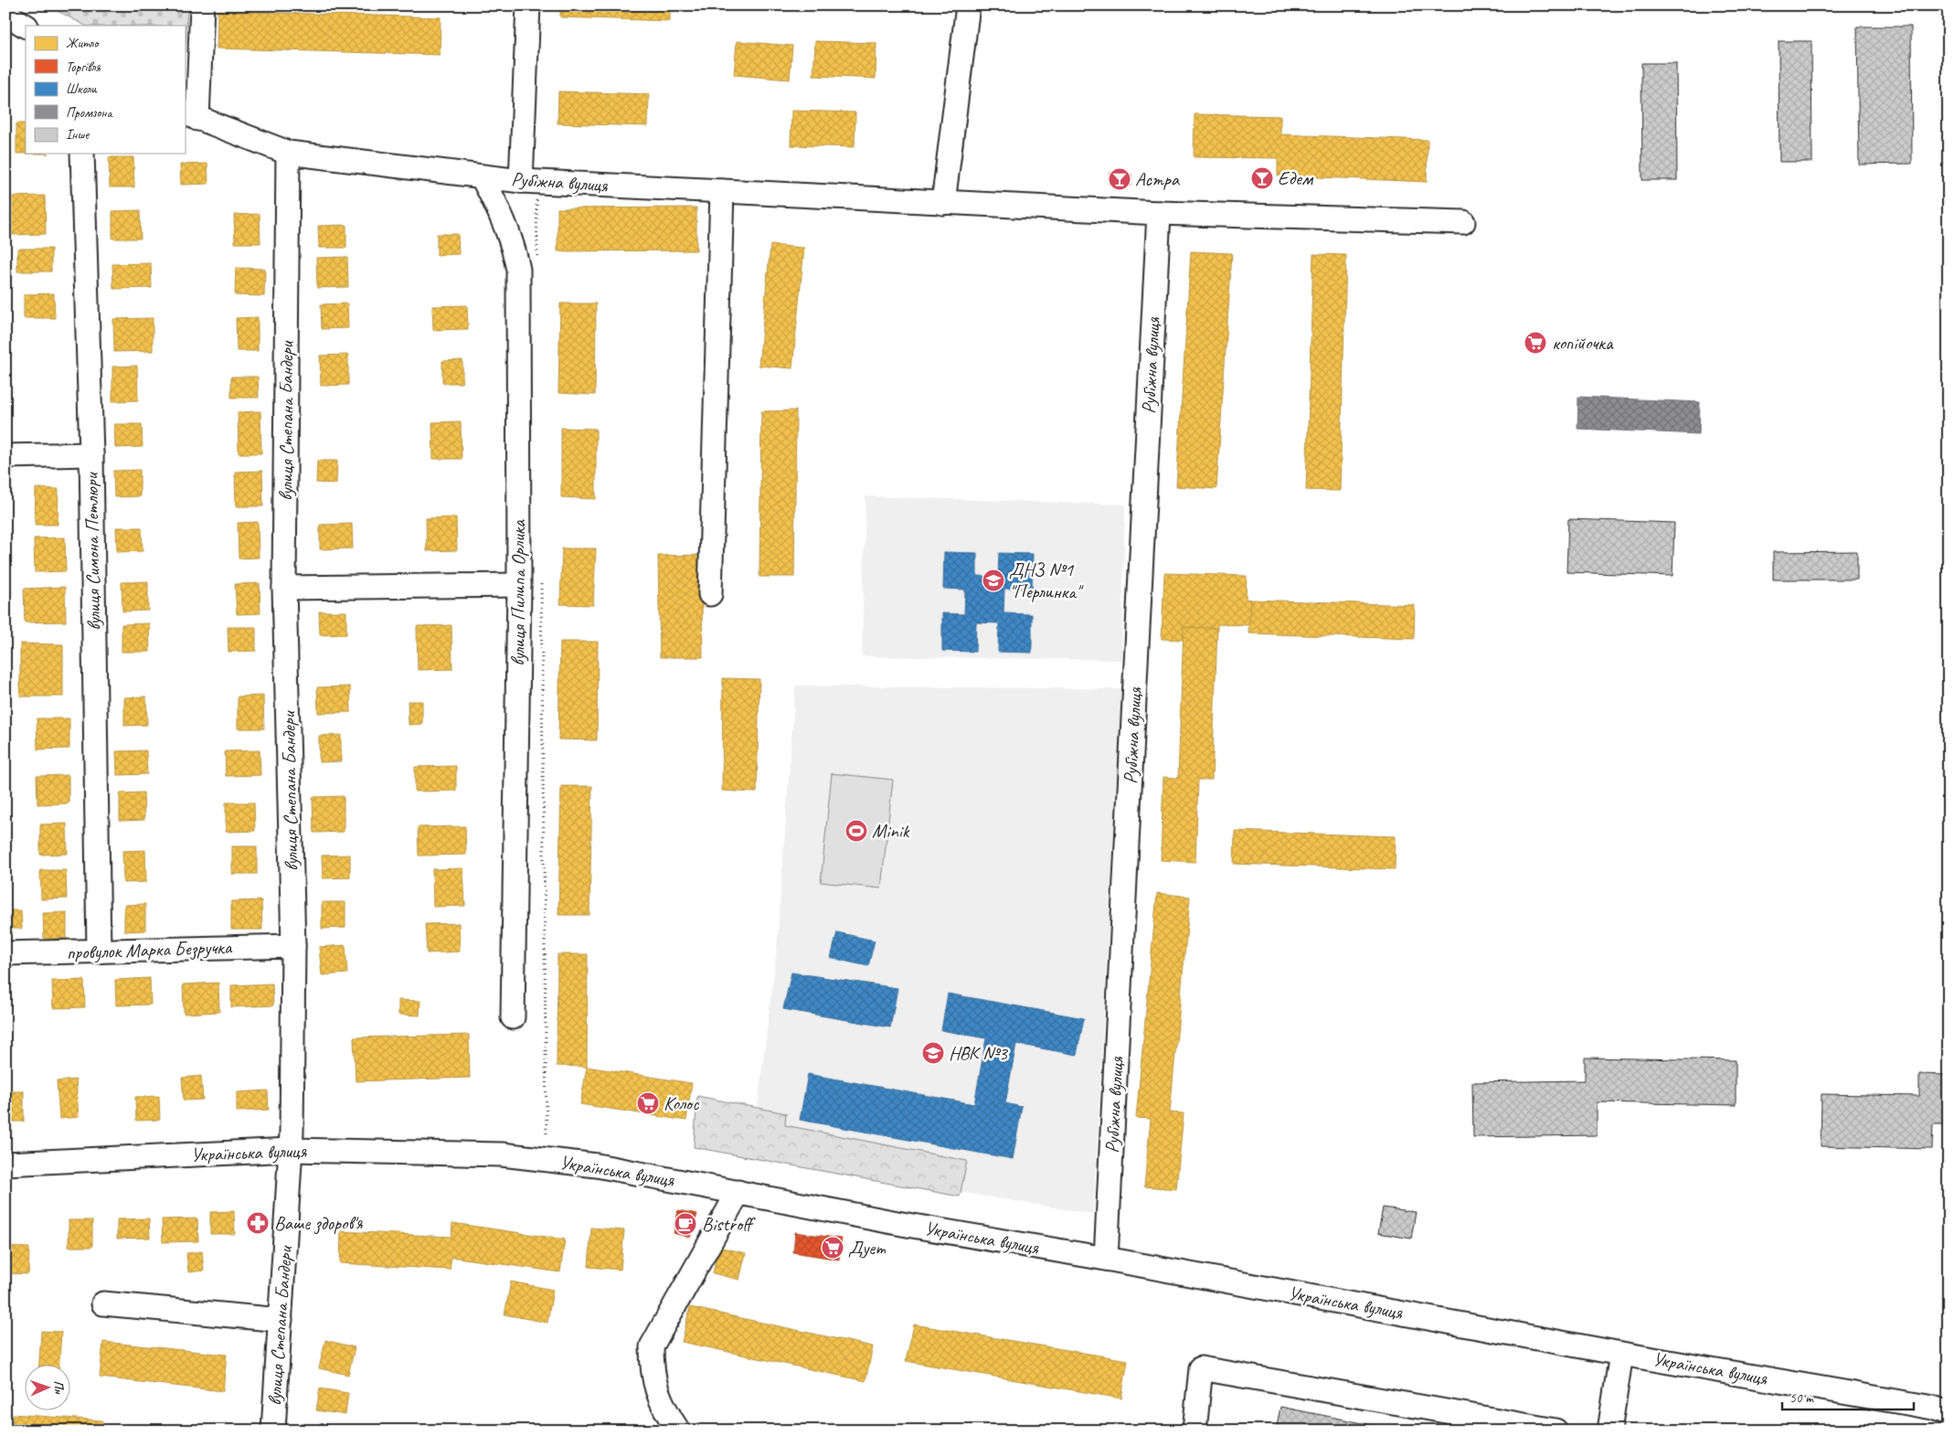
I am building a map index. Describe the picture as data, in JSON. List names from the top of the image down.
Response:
{
  "streets": {
    "street": [
      "Рубіжна вулиця",
      "вулиця Степана Бандери",
      "вулиця Симона Петлюри",
      "вулиця Пилипа Орлика",
      "провулок Марка Безручка",
      "Українська вулиця"
    ]
  },
  "crossings": [
    ["Рубіжна вулиця", "вулиця Степана Бандери"],
    ["Рубіжна вулиця", "вулиця Пилипа Орлика"],
    ["Рубіжна вулиця", "Українська вулиця"],
    ["вулиця Степана Бандери", "провулок Марка Безручка"],
    ["вулиця Степана Бандери", "Українська вулиця"],
    ["вулиця Симона Петлюри", "провулок Марка Безручка"]
  ],
  "places": {
    "bar": ["Едем", "Астра"],
    "supermarket": ["копійочка", "Колос", "Дует"],
    "school or university": ["ДНЗ №1 \"Перлинка\"", "НВК №3"],
    "sports": ["Minik"],
    "pharmacy": ["Ваше здоров'я"],
    "cafe": ["Bistroff"]
  },
  "legend": [
    "Житло",
    "Торгівля",
    "Школи",
    "Промзона",
    "Інше"
  ],
  "scale_bar": "50 m",
  "north": "right"
}
